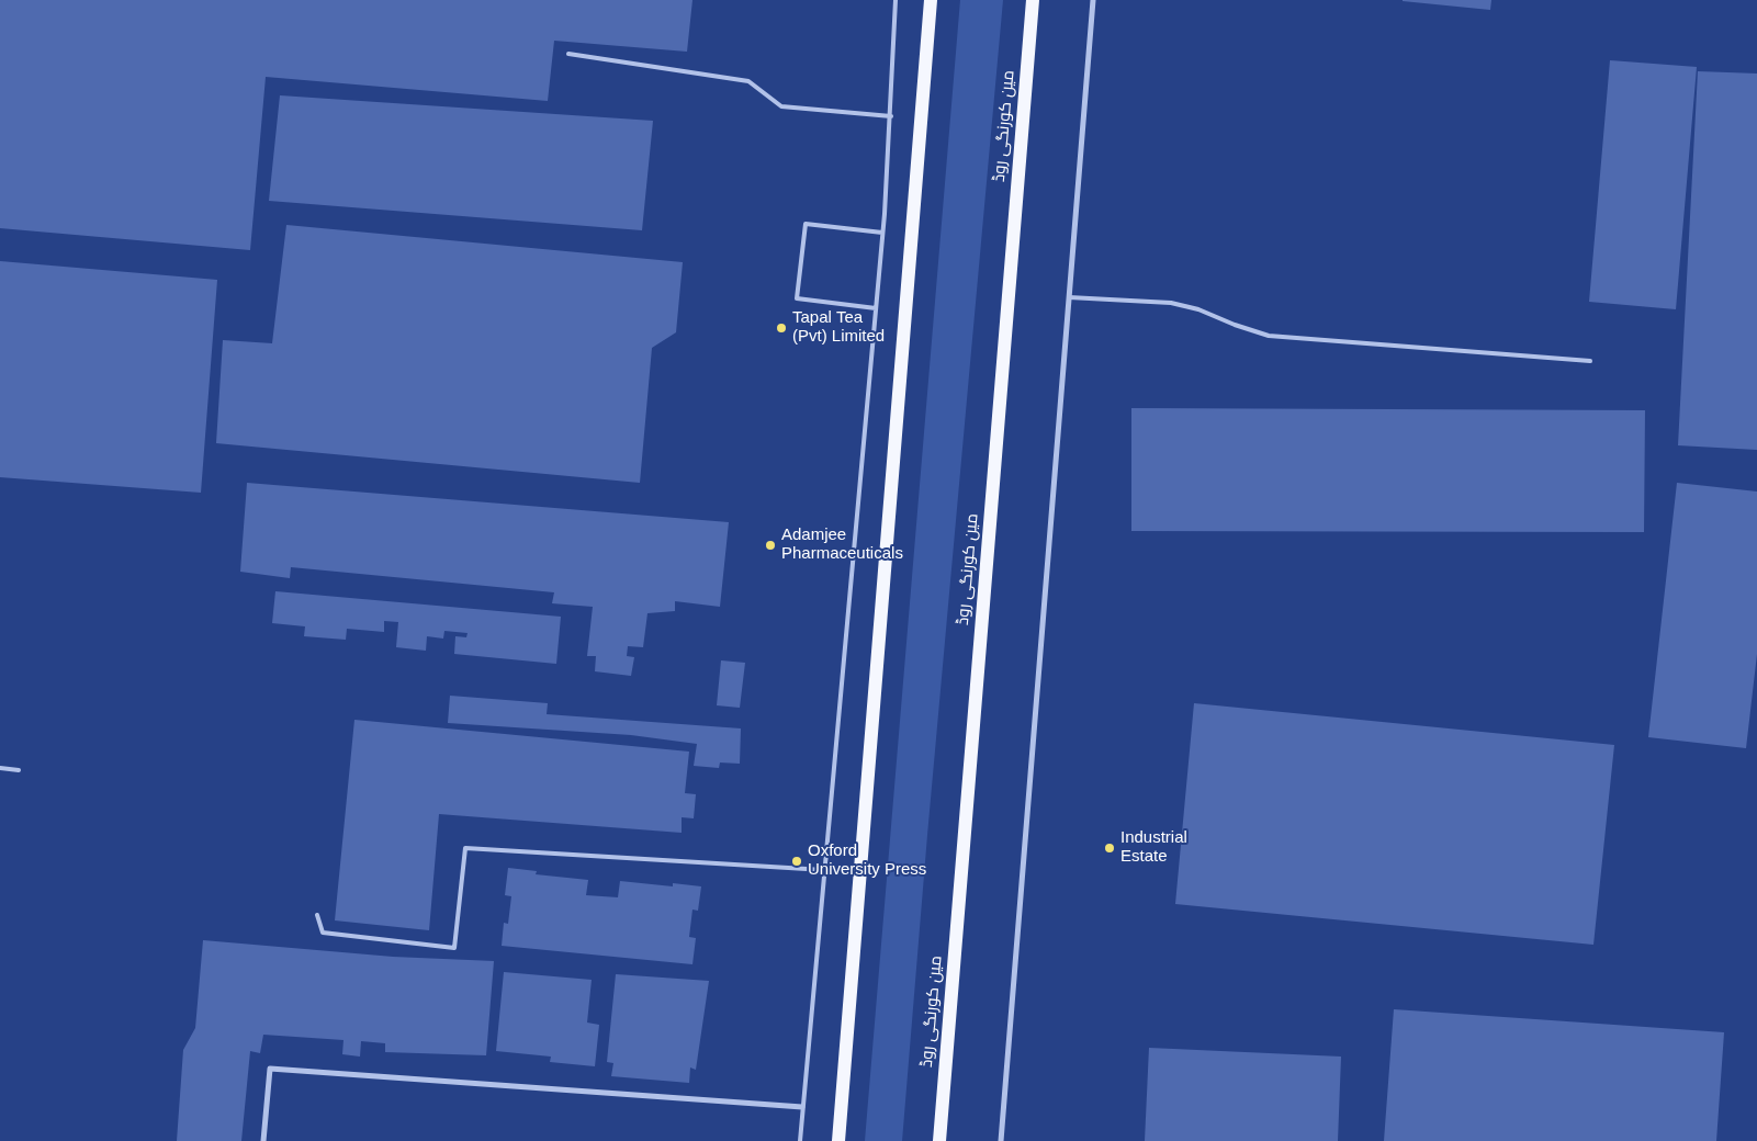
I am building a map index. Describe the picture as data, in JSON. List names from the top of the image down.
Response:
{
  "streets": {
    "main road": ["مین کورنگی روڈ"]
  },
  "places": [
    "Tapal Tea (Pvt) Limited",
    "Adamjee Pharmaceuticals",
    "Industrial Estate",
    "Oxford University Press"
  ]
}
